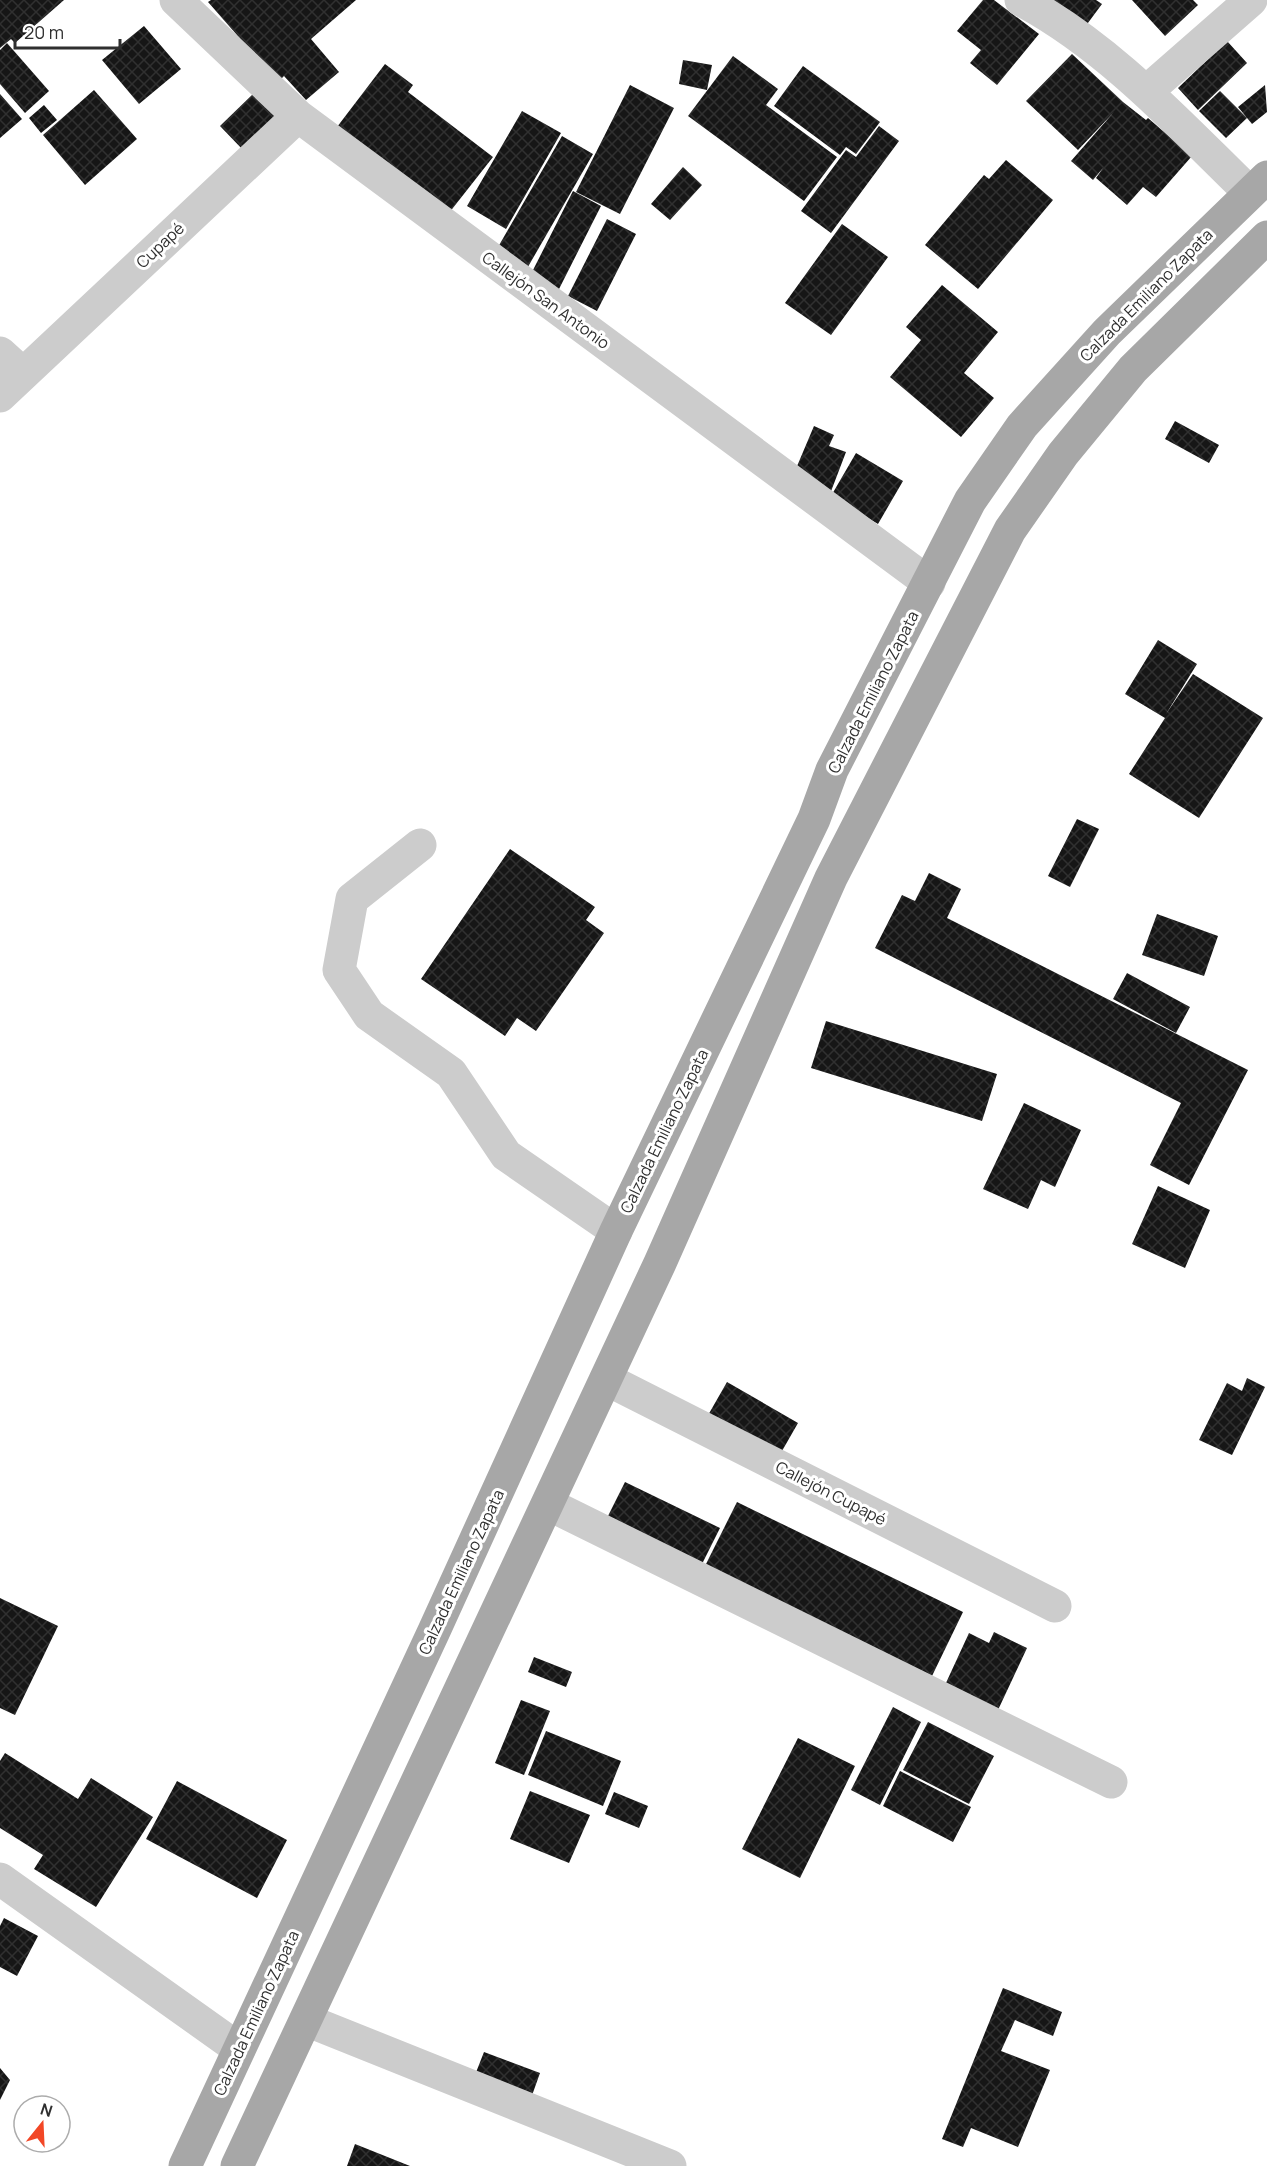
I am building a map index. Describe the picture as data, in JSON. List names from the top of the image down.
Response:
{
  "streets": {
    "main road": ["Calzada Emiliano Zapata"],
    "street": ["Cupapé", "Callejón San Antonio", "Callejón Cupapé"]
  },
  "crossings": [
    ["Cupapé", "Callejón San Antonio"],
    ["Calzada Emiliano Zapata", "Callejón San Antonio"]
  ],
  "scale_bar": "20 m",
  "north": "top"
}
